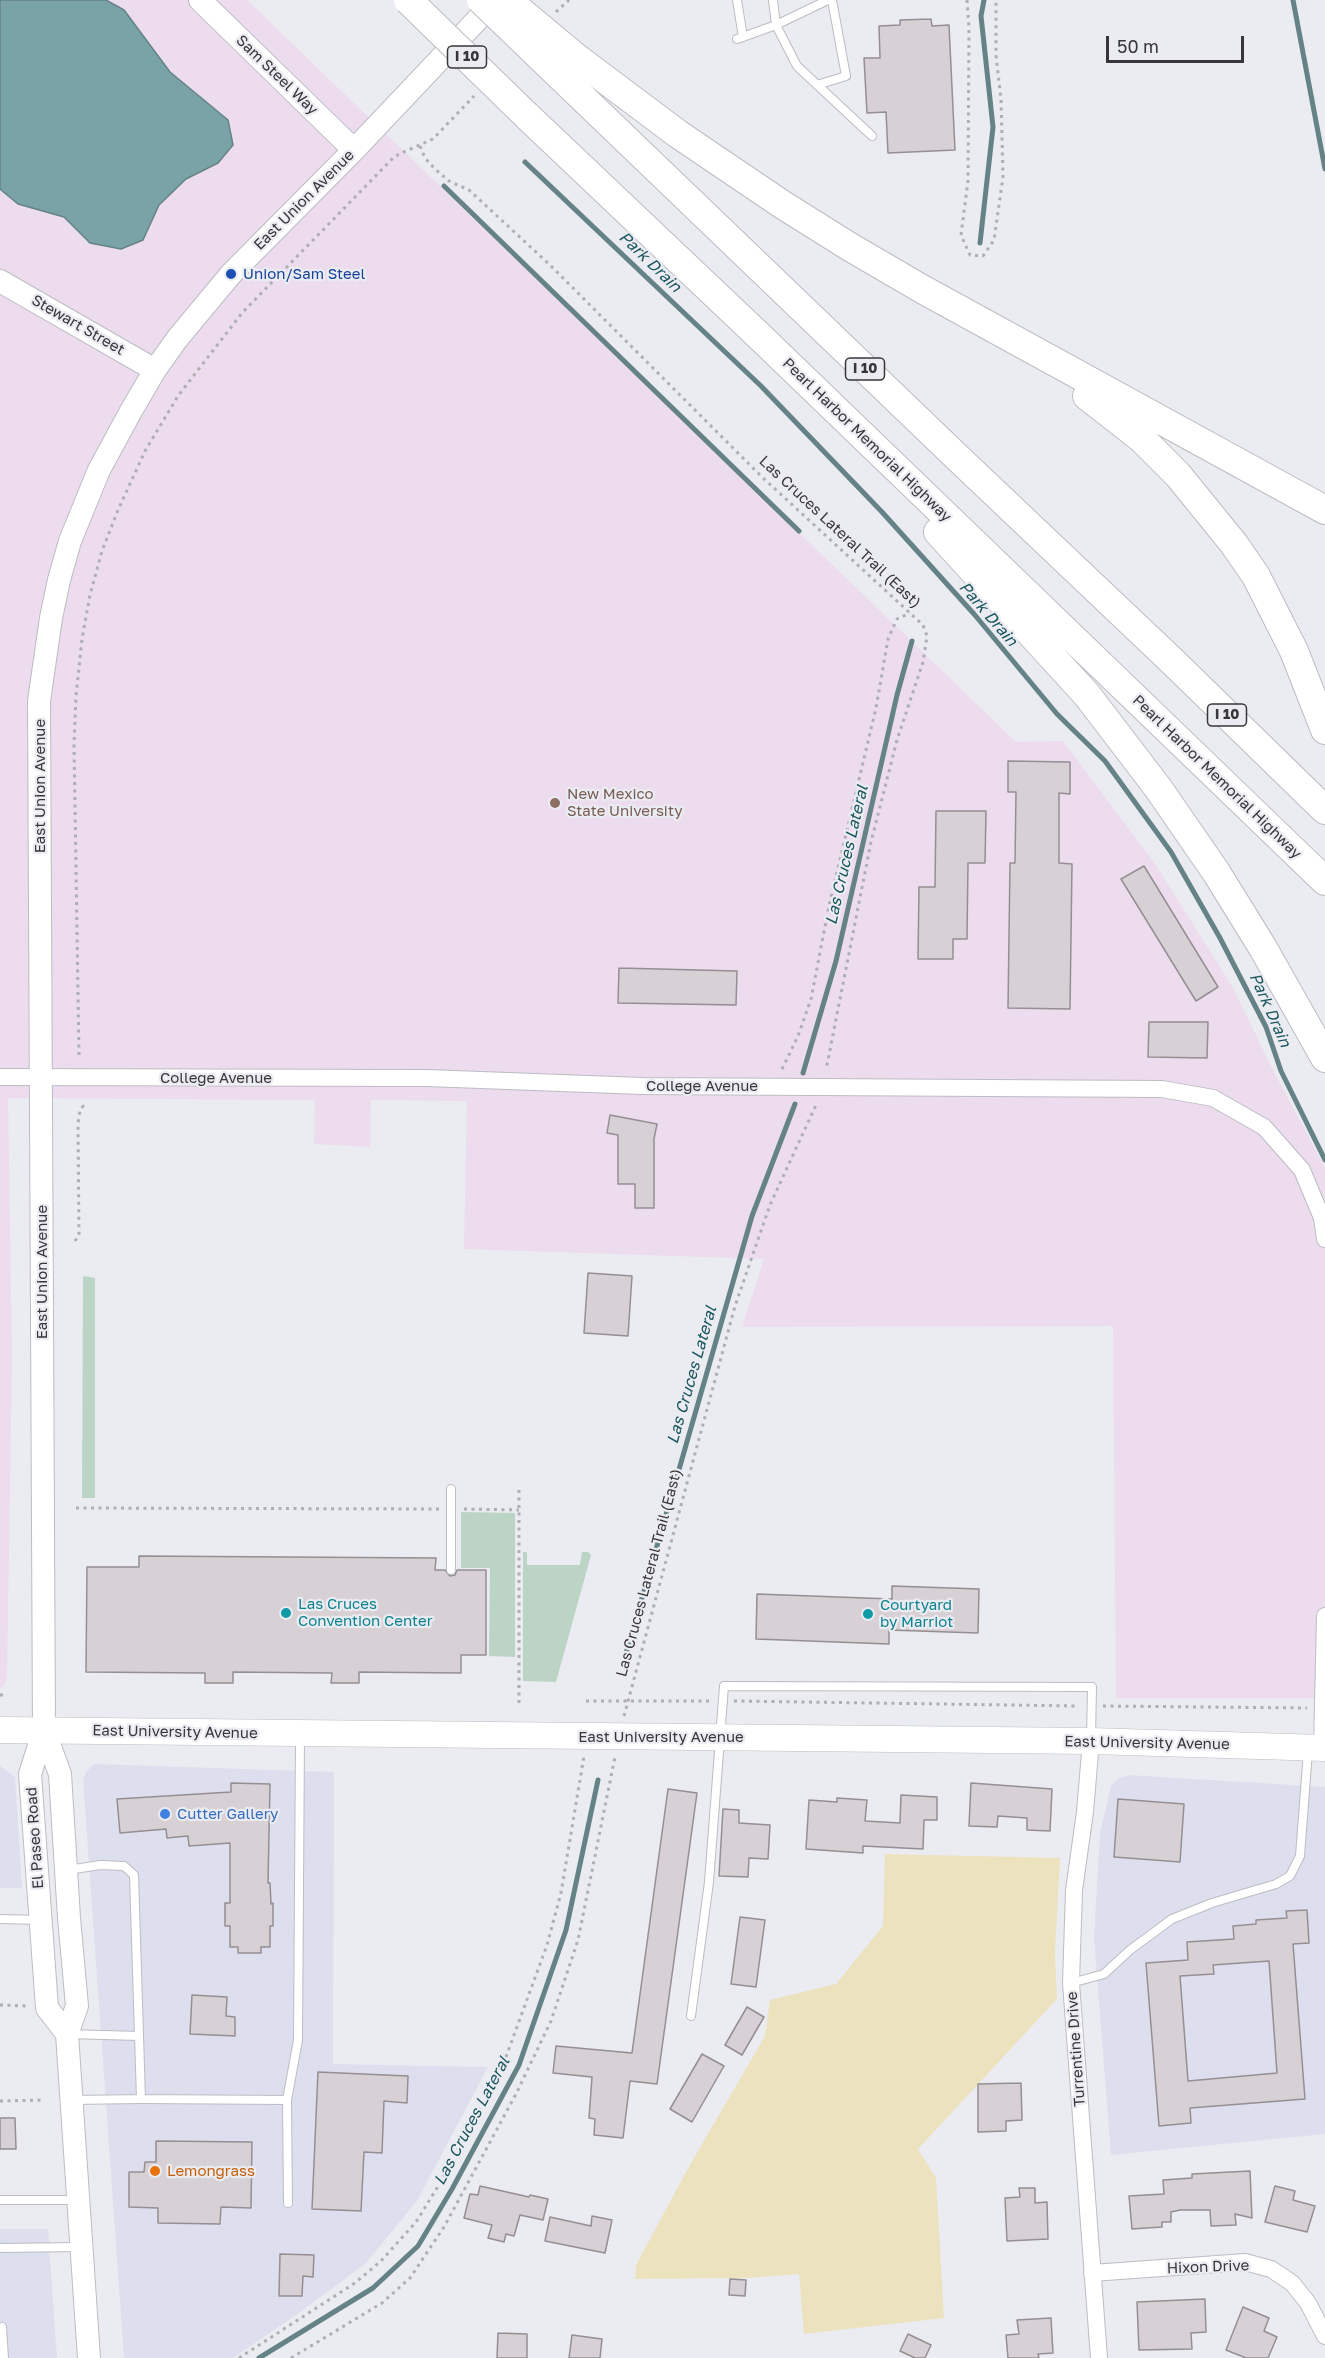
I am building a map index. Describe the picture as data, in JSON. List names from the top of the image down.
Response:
{
  "streets": {
    "highway": ["I 10", "Pearl Harbor Memorial Highway"],
    "main road": ["East University Avenue"],
    "street": [
      "Sam Steel Way",
      "East Union Avenue",
      "Stewart Street",
      "College Avenue",
      "El Paseo Road",
      "Turrentine Drive",
      "Hixon Drive"
    ],
    "path": ["Las Cruces Lateral Trail (East)"]
  },
  "crossings": [
    ["Sam Steel Way", "East Union Avenue"],
    ["East Union Avenue", "Stewart Street"],
    ["East Union Avenue", "College Avenue"],
    ["East Union Avenue", "East University Avenue"],
    ["East Union Avenue", "El Paseo Road"],
    ["Las Cruces Lateral Trail (East)", "College Avenue"],
    ["Las Cruces Lateral Trail (East)", "East University Avenue"],
    ["East University Avenue", "El Paseo Road"],
    ["East University Avenue", "Turrentine Drive"],
    ["Turrentine Drive", "Hixon Drive"]
  ],
  "water": ["Park Drain", "Las Cruces Lateral"],
  "places": [
    "Union/Sam Steel",
    "New Mexico State University",
    "Las Cruces Convention Center",
    "Courtyard by Marriot",
    "Cutter Gallery",
    "Lemongrass"
  ],
  "scale_bar": "50 m"
}
